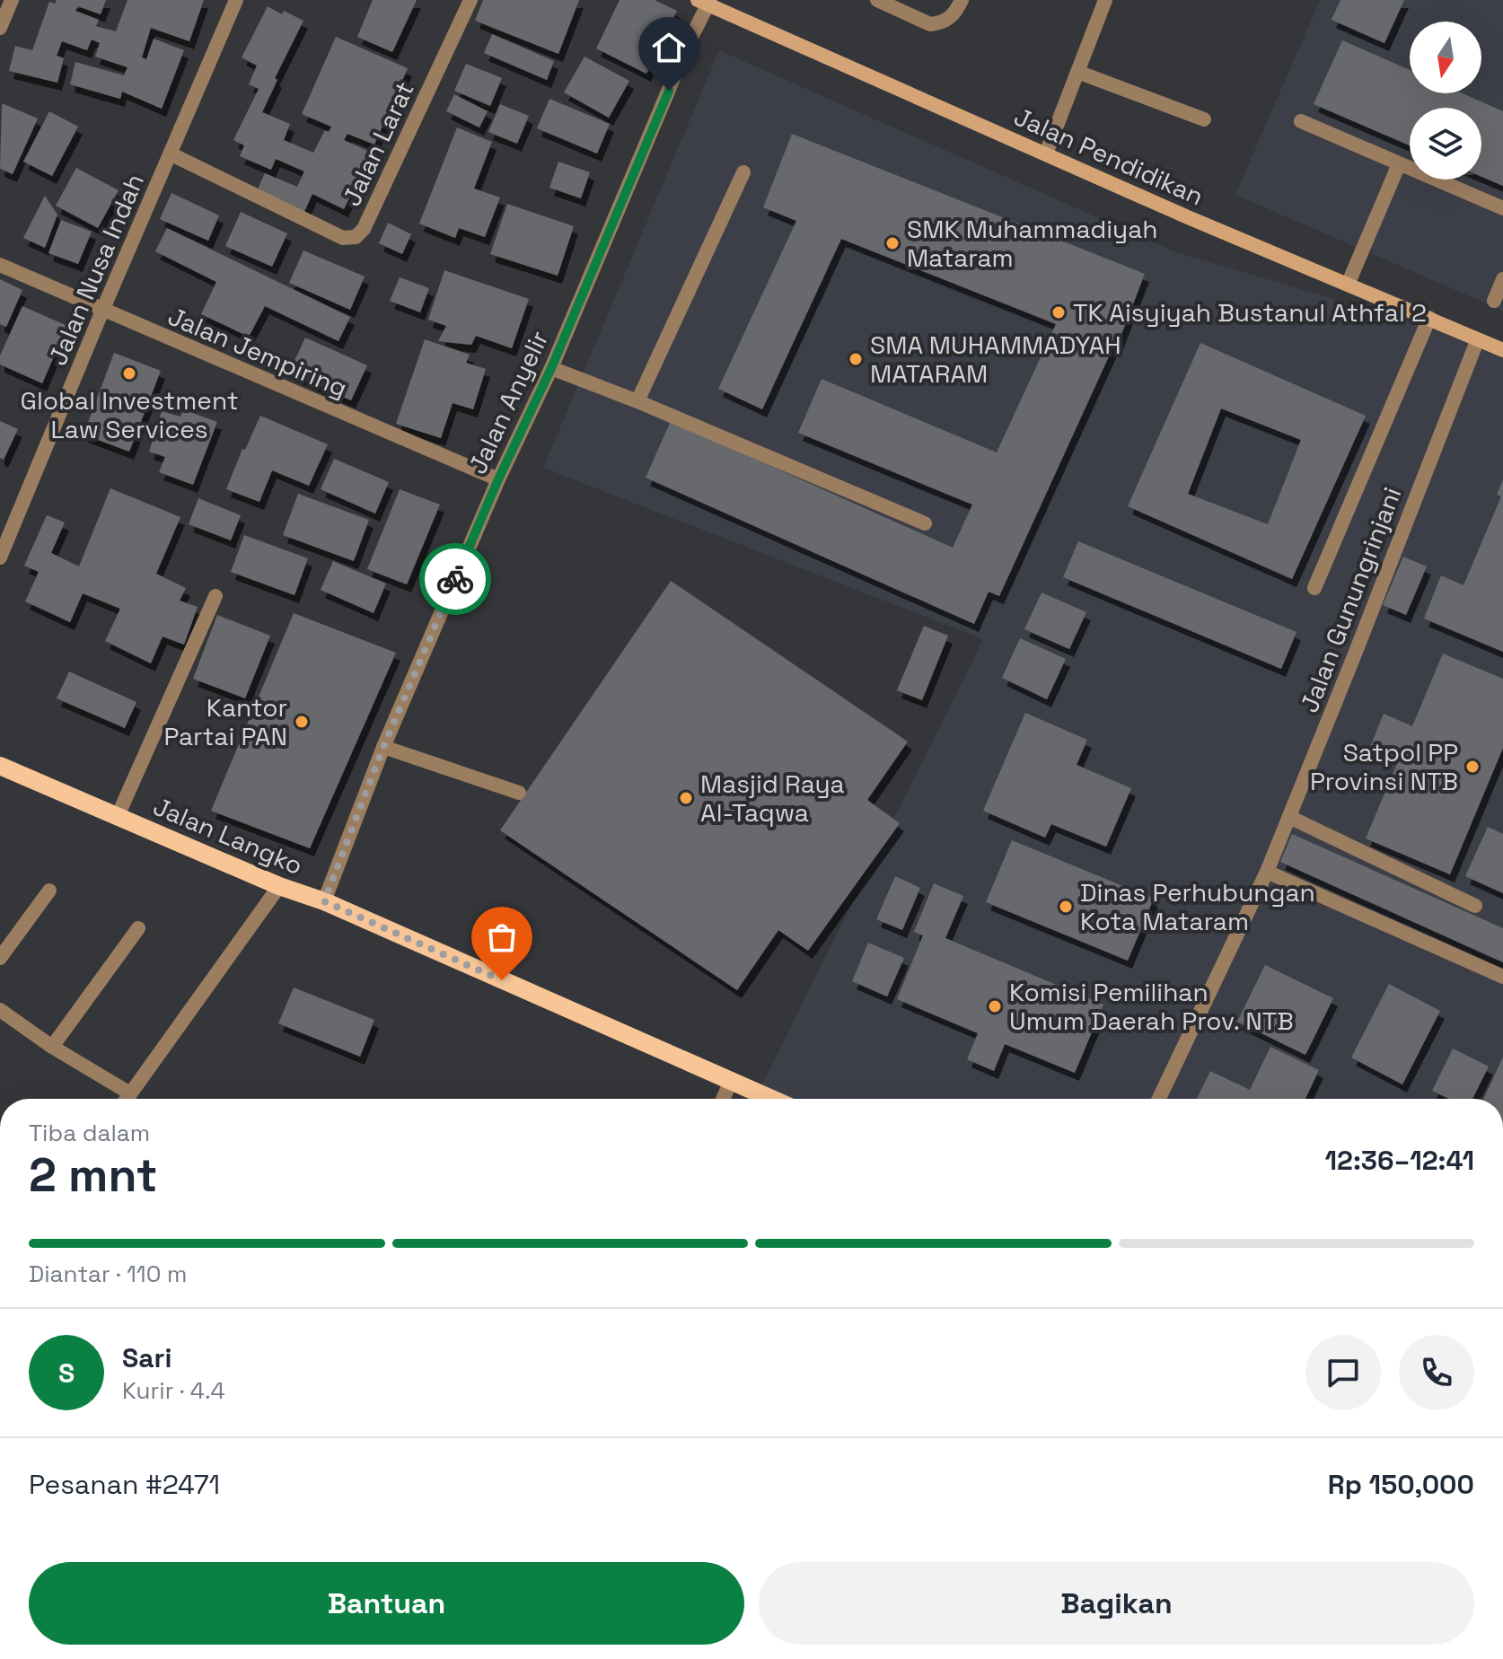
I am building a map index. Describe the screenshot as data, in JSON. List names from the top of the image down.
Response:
{
  "streets": {
    "main road": ["Jalan Pendidikan", "Jalan Langko"],
    "street": [
      "Jalan Larat",
      "Jalan Nusa Indah",
      "Jalan Jempiring",
      "Jalan Anyelir",
      "Jalan Gunungrinjani"
    ]
  },
  "crossings": [
    ["Jalan Larat", "Jalan Nusa Indah"],
    ["Jalan Pendidikan", "Jalan Anyelir"],
    ["Jalan Pendidikan", "Jalan Gunungrinjani"],
    ["Jalan Nusa Indah", "Jalan Jempiring"],
    ["Jalan Jempiring", "Jalan Anyelir"],
    ["Jalan Anyelir", "Jalan Langko"]
  ],
  "places": [
    "SMK Muhammadiyah Mataram",
    "TK Aisyiyah Bustanul Athfal 2",
    "SMA MUHAMMADYAH MATARAM",
    "Global Investment Law Services",
    "Kantor Partai PAN",
    "Satpol PP Provinsi NTB",
    "Masjid Raya Al-Taqwa",
    "Dinas Perhubungan Kota Mataram",
    "Komisi Pemilihan Umum Daerah Prov. NTB"
  ],
  "north": "bottom",
  "page": {
    "heading": ["2 mnt", "Tiba dalam", "12:36–12:41"],
    "panel": [
      "Sari",
      "Kurir · 4.4",
      "Pesanan #2471",
      "Rp 150,000"
    ],
    "bar": "Diantar · 110 m",
    "round": "S",
    "buttons": ["Bantuan", "Bagikan"]
  }
}
